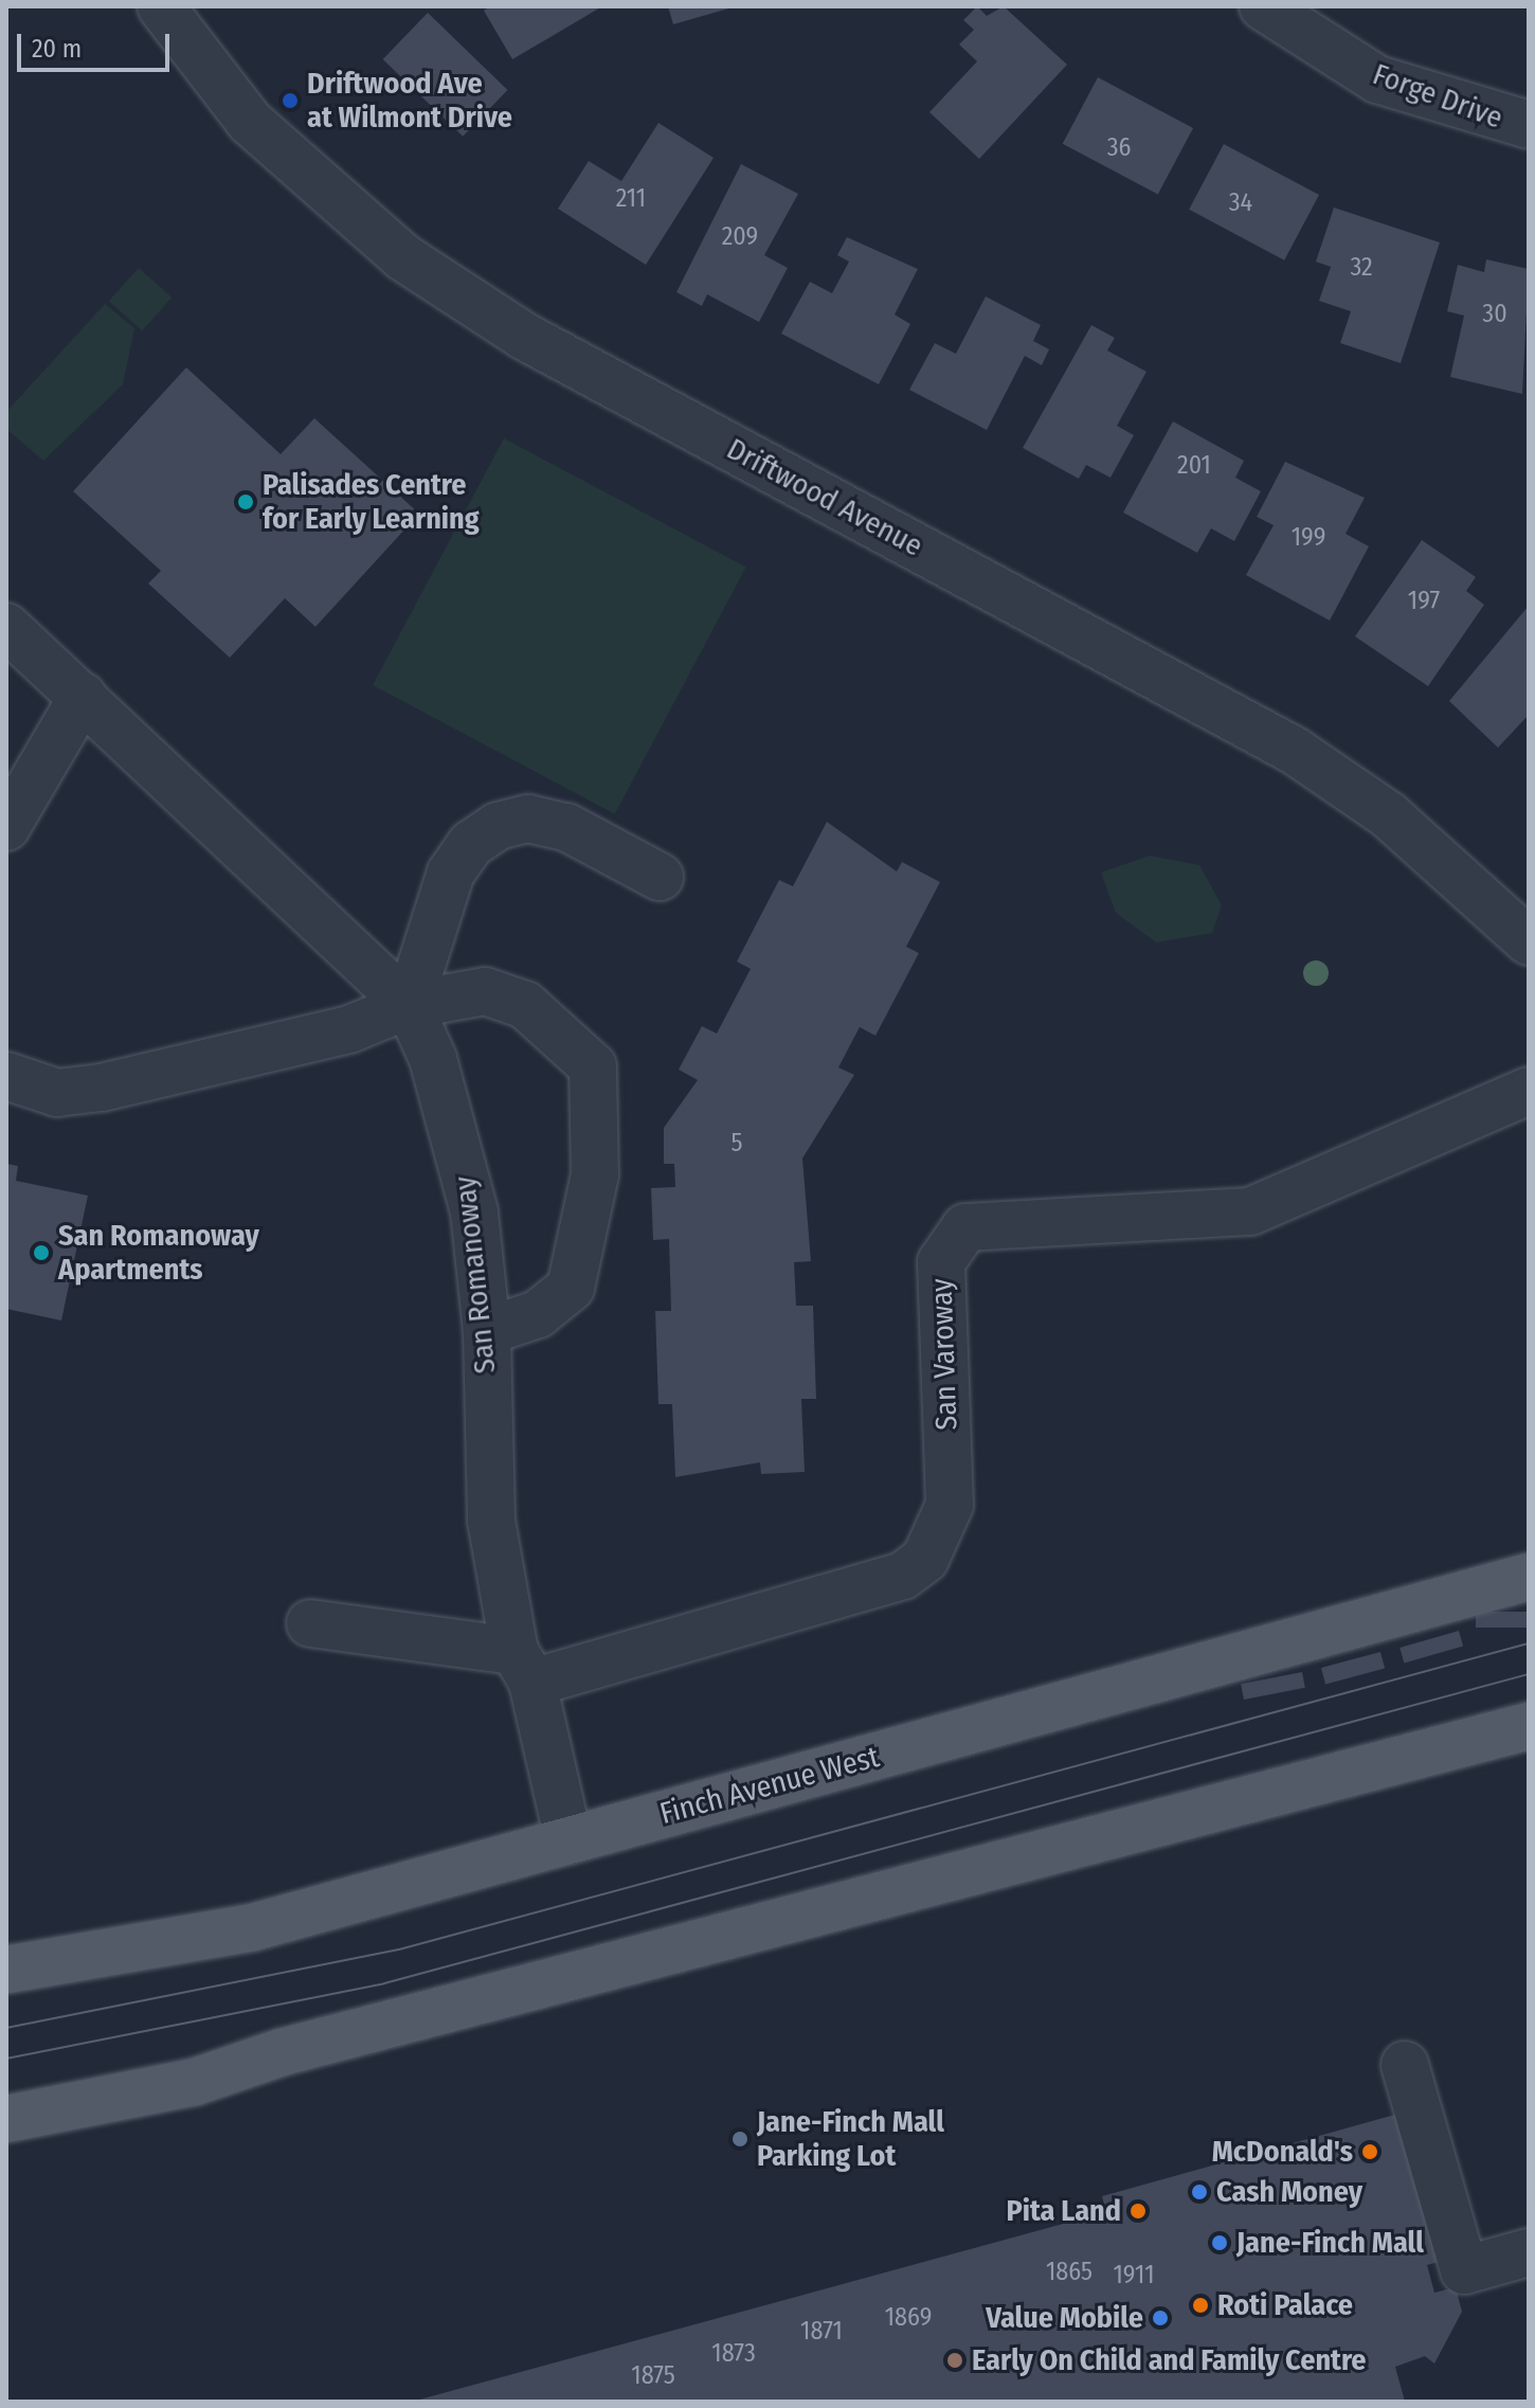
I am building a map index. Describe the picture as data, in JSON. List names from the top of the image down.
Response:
{
  "streets": {
    "main road": ["Finch Avenue West"],
    "street": [
      "Forge Drive",
      "Driftwood Avenue",
      "San Romanoway",
      "San Varoway"
    ]
  },
  "crossings": [
    ["San Romanoway", "San Varoway"],
    ["San Romanoway", "Finch Avenue West"]
  ],
  "places": [
    "Driftwood Ave at Wilmont Drive",
    "Palisades Centre for Early Learning",
    "San Romanoway Apartments",
    "Jane-Finch Mall Parking Lot",
    "McDonald's",
    "Cash Money",
    "Pita Land",
    "Jane-Finch Mall",
    "Roti Palace",
    "Value Mobile",
    "Early On Child and Family Centre"
  ],
  "house_numbers": [
    "36",
    "211",
    "34",
    "209",
    "32",
    "30",
    "201",
    "199",
    "197",
    "5",
    "1865",
    "1911",
    "1869",
    "1871",
    "1873",
    "1875"
  ],
  "scale_bar": "20 m"
}
